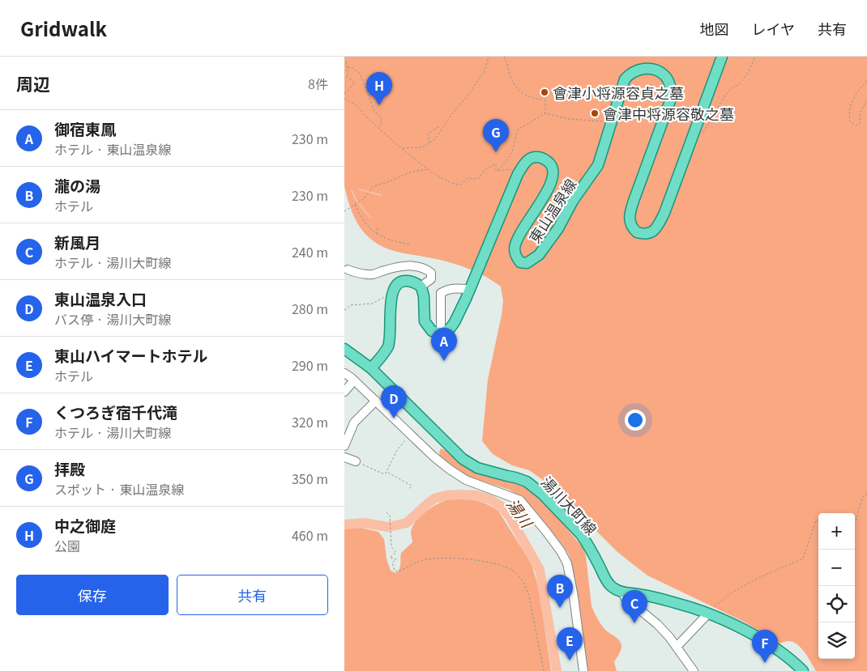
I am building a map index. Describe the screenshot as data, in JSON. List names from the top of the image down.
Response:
{
  "streets": {
    "main road": ["東山温泉線", "湯川大町線"]
  },
  "water": ["湯川"],
  "places": ["會津小将源容貞之墓", "會津中将源容敬之墓"],
  "page": {
    "header": "Gridwalk",
    "nav": ["地図", "レイヤ", "共有"],
    "heading": ["周辺", "8件"],
    "pins": [
      "H",
      "G",
      "A",
      "D",
      "B",
      "C",
      "E",
      "F"
    ],
    "list": [
      {
        "mark": "A",
        "name": "御宿東鳳",
        "note": "ホテル · 東山温泉線",
        "value": "230 m"
      },
      {
        "mark": "B",
        "name": "瀧の湯",
        "note": "ホテル",
        "value": "230 m"
      },
      {
        "mark": "C",
        "name": "新風月",
        "note": "ホテル · 湯川大町線",
        "value": "240 m"
      },
      {
        "mark": "D",
        "name": "東山温泉入口",
        "note": "バス停 · 湯川大町線",
        "value": "280 m"
      },
      {
        "mark": "E",
        "name": "東山ハイマートホテル",
        "note": "ホテル",
        "value": "290 m"
      },
      {
        "mark": "F",
        "name": "くつろぎ宿千代滝",
        "note": "ホテル · 湯川大町線",
        "value": "320 m"
      },
      {
        "mark": "G",
        "name": "拝殿",
        "note": "スポット · 東山温泉線",
        "value": "350 m"
      },
      {
        "mark": "H",
        "name": "中之御庭",
        "note": "公園",
        "value": "460 m"
      }
    ],
    "map_buttons": ["+", "−"],
    "buttons": ["保存", "共有"]
  }
}
